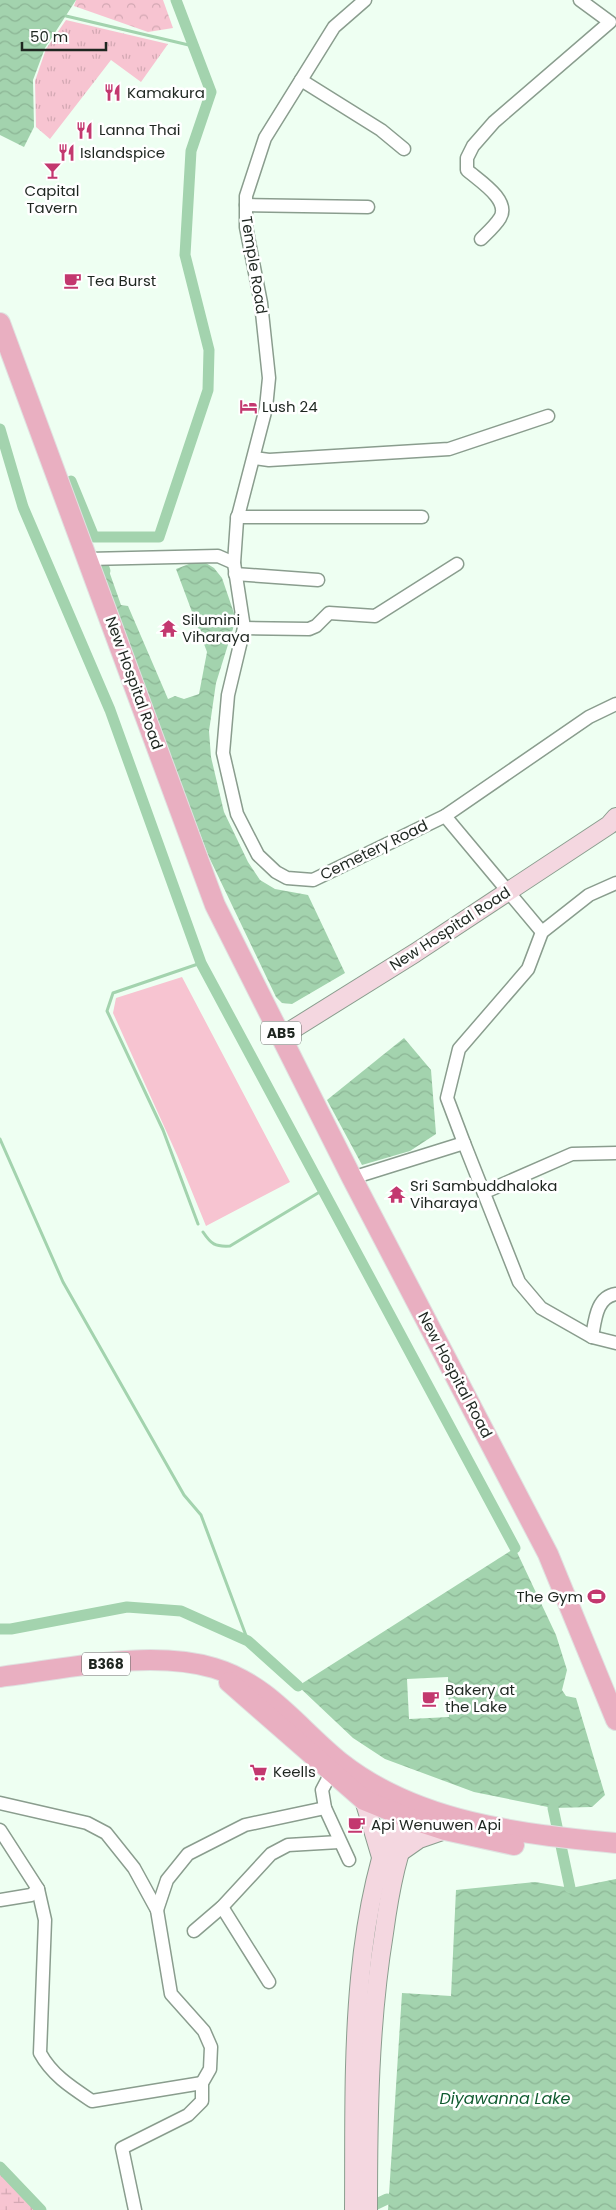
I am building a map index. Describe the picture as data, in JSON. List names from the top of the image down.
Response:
{
  "streets": {
    "main road": ["New Hospital Road", "AB5", "B368"],
    "street": ["Temple Road", "Cemetery Road"]
  },
  "crossings": [
    ["Temple Road", "Cemetery Road"]
  ],
  "water": ["Diyawanna Lake"],
  "places": {
    "restaurant": ["Kamakura", "Lanna Thai", "Islandspice"],
    "bar": ["Capital Tavern"],
    "cafe": ["Tea Burst", "Bakery at the Lake", "Api Wenuwen Api"],
    "hotel": ["Lush 24"],
    "temple": ["Silumini Viharaya", "Sri Sambuddhaloka Viharaya"],
    "sports": ["The Gym"],
    "supermarket": ["Keells"]
  },
  "scale_bar": "50 m"
}
